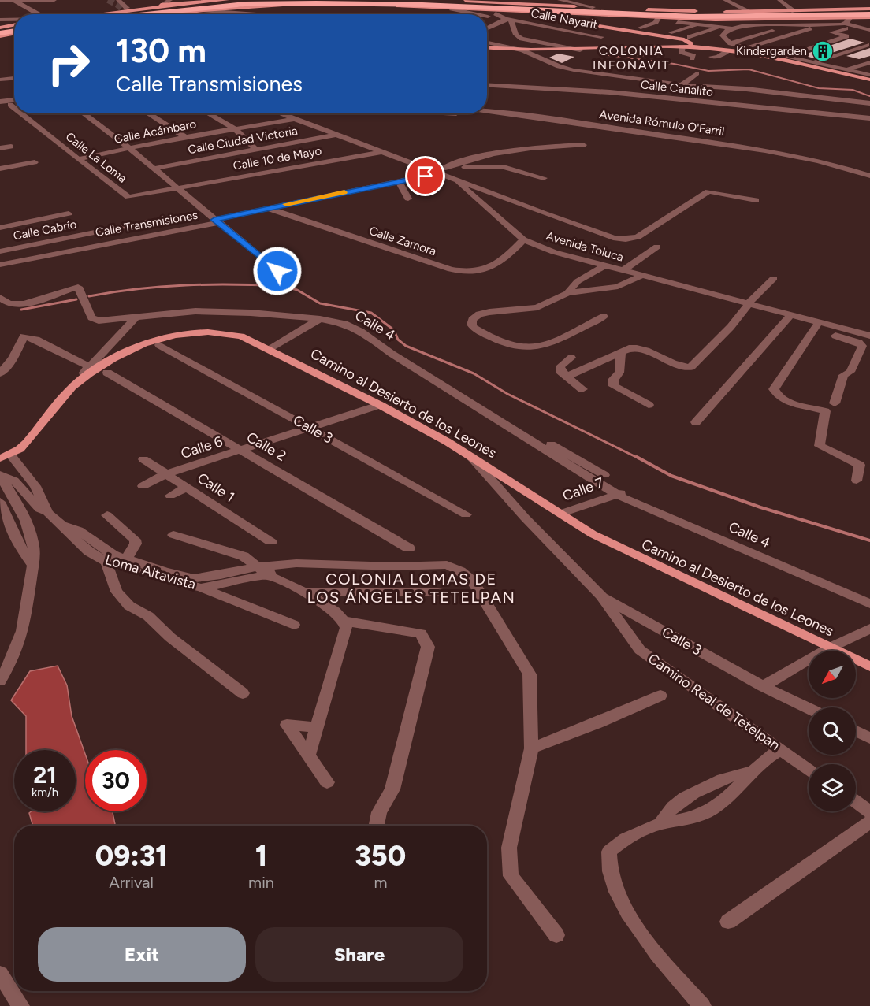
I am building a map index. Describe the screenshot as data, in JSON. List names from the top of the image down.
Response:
{
  "streets": {
    "main road": ["Camino al Desierto de los Leones"],
    "street": [
      "Calle Nayarit",
      "Calle Canalito",
      "Avenida Rómulo O'Farril",
      "Calle Acámbaro",
      "Calle Ciudad Victoria",
      "Calle La Loma",
      "Calle 10 de Mayo",
      "Calle Transmisiones",
      "Calle Cabrío",
      "Calle Zamora",
      "Avenida Toluca",
      "Calle 4",
      "Calle 3",
      "Calle 2",
      "Calle 6",
      "Calle 1",
      "Calle 7",
      "Loma Altavista",
      "Camino Real de Tetelpan"
    ]
  },
  "crossings": [
    ["Calle Acámbaro", "Calle La Loma"],
    ["Calle Acámbaro", "Avenida Toluca"],
    ["Calle Ciudad Victoria", "Avenida Toluca"],
    ["Calle La Loma", "Calle 10 de Mayo"],
    ["Calle 10 de Mayo", "Avenida Toluca"],
    ["Calle Transmisiones", "Calle Zamora"],
    ["Calle Transmisiones", "Avenida Toluca"],
    ["Calle Zamora", "Avenida Toluca"],
    ["Calle 4", "Calle 7"],
    ["Camino al Desierto de los Leones", "Calle 6"],
    ["Camino al Desierto de los Leones", "Calle 7"],
    ["Camino al Desierto de los Leones", "Loma Altavista"],
    ["Camino al Desierto de los Leones", "Camino Real de Tetelpan"],
    ["Calle 3", "Calle 6"],
    ["Calle 3", "Camino Real de Tetelpan"],
    ["Calle 2", "Calle 6"],
    ["Calle 6", "Calle 1"]
  ],
  "districts": ["COLONIA INFONAVIT", "COLONIA LOMAS DE LOS ÁNGELES TETELPAN"],
  "places": {
    "building": ["Kindergarden"]
  },
  "north": "bottom left",
  "page": {
    "turn": ["130 m", "Calle Transmisiones"],
    "speed": "21 km/h",
    "limit": "30",
    "eta": [
      "09:31",
      "Arrival",
      "1",
      "min",
      "350",
      "m"
    ],
    "buttons": ["Exit", "Share"]
  }
}
